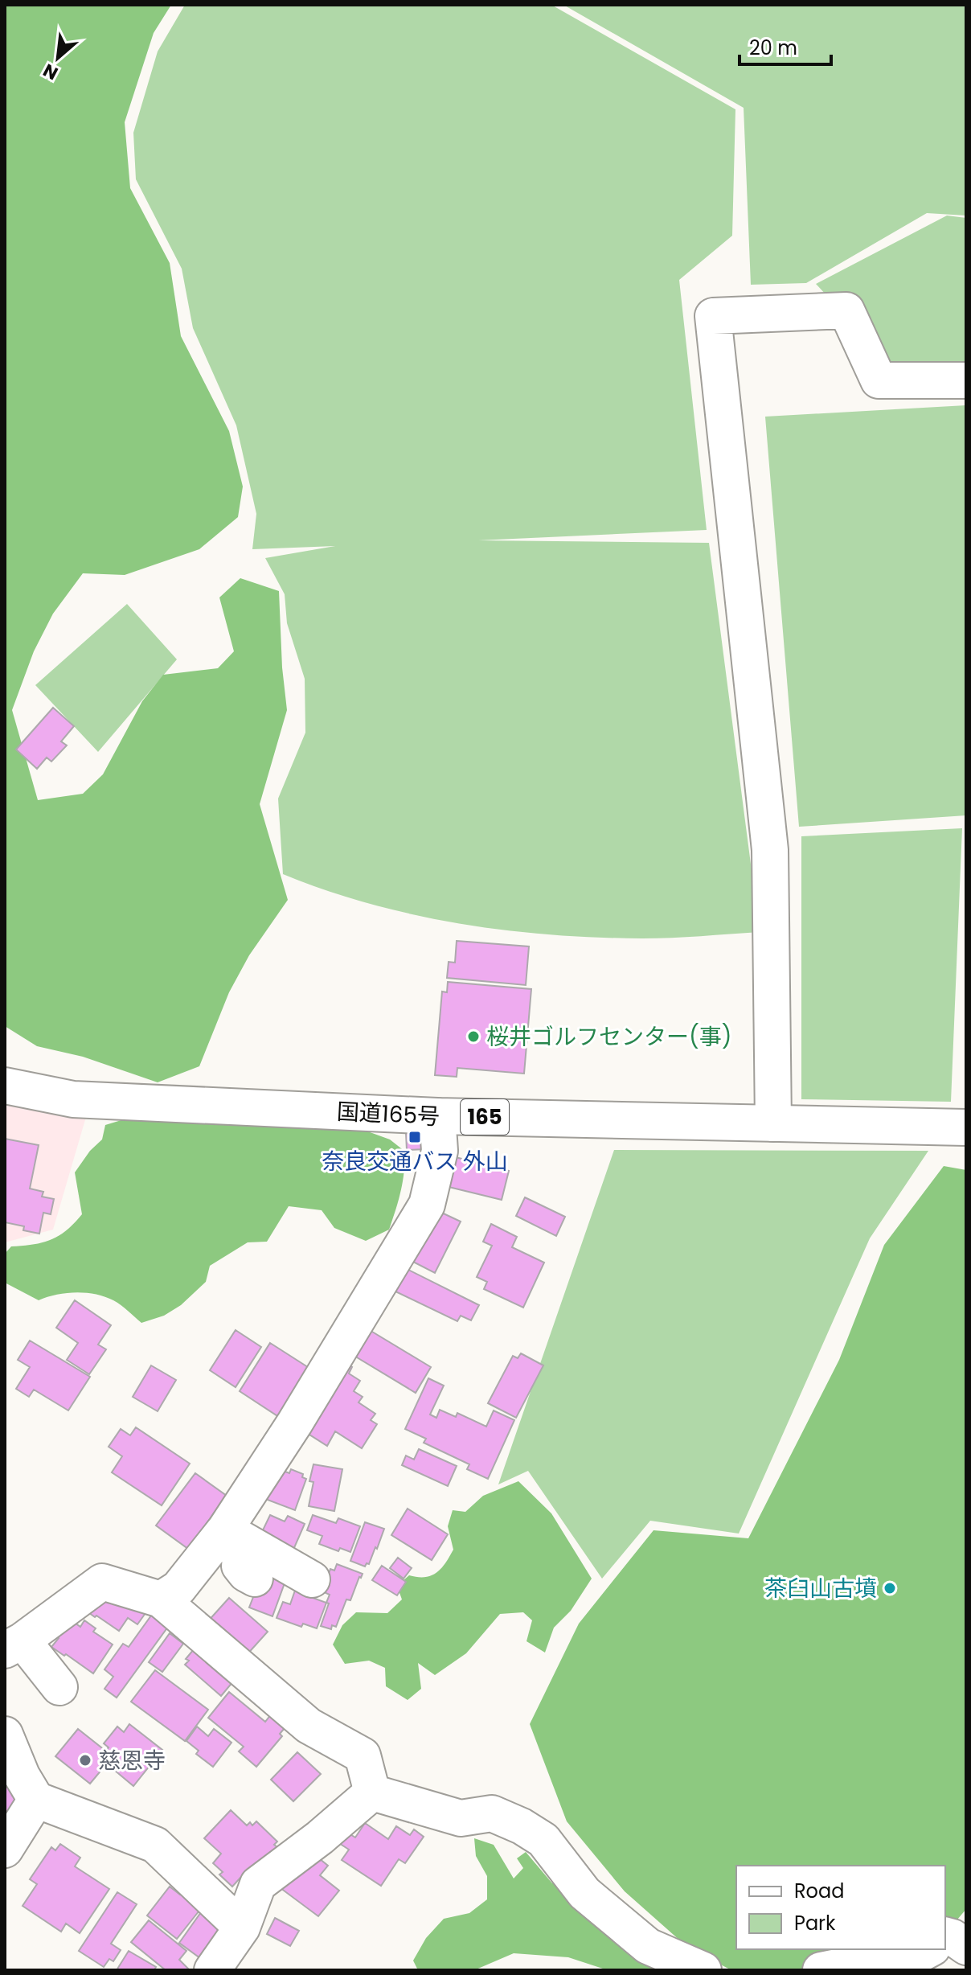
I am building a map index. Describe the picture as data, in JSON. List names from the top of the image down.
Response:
{
  "streets": {
    "main road": ["国道165号", "165"]
  },
  "places": {
    "other": ["桜井ゴルフセンター(事)", "茶臼山古墳", "慈恩寺"],
    "transit": ["奈良交通バス 外山"]
  },
  "legend": ["Road", "Park"],
  "scale_bar": "20 m",
  "north": "bottom left"
}
